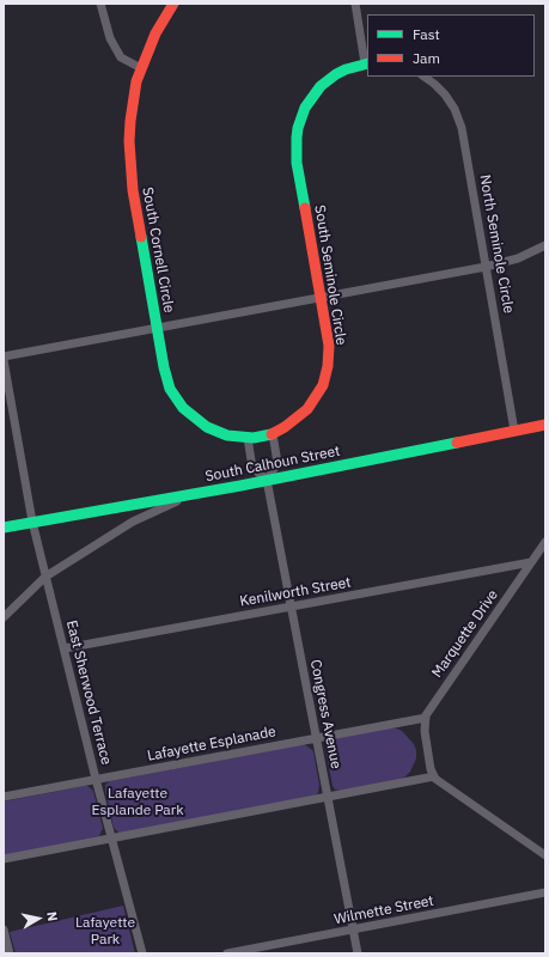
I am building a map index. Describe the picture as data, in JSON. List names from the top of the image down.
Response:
{
  "streets": {
    "street": [
      "North Seminole Circle",
      "South Cornell Circle",
      "South Seminole Circle",
      "South Calhoun Street",
      "Kenilworth Street",
      "Marquette Drive",
      "East Sherwood Terrace",
      "Congress Avenue",
      "Lafayette Esplanade",
      "Wilmette Street"
    ]
  },
  "crossings": [
    ["North Seminole Circle", "South Calhoun Street"],
    ["South Cornell Circle", "South Seminole Circle"],
    ["South Calhoun Street", "East Sherwood Terrace"],
    ["South Calhoun Street", "Congress Avenue"],
    ["Kenilworth Street", "Marquette Drive"],
    ["Kenilworth Street", "East Sherwood Terrace"],
    ["Kenilworth Street", "Congress Avenue"],
    ["Marquette Drive", "Lafayette Esplanade"],
    ["East Sherwood Terrace", "Lafayette Esplanade"],
    ["Congress Avenue", "Lafayette Esplanade"],
    ["Congress Avenue", "Wilmette Street"]
  ],
  "parks": ["Lafayette Esplande Park", "Lafayette Park"],
  "legend": ["Fast", "Jam"],
  "north": "right"
}
